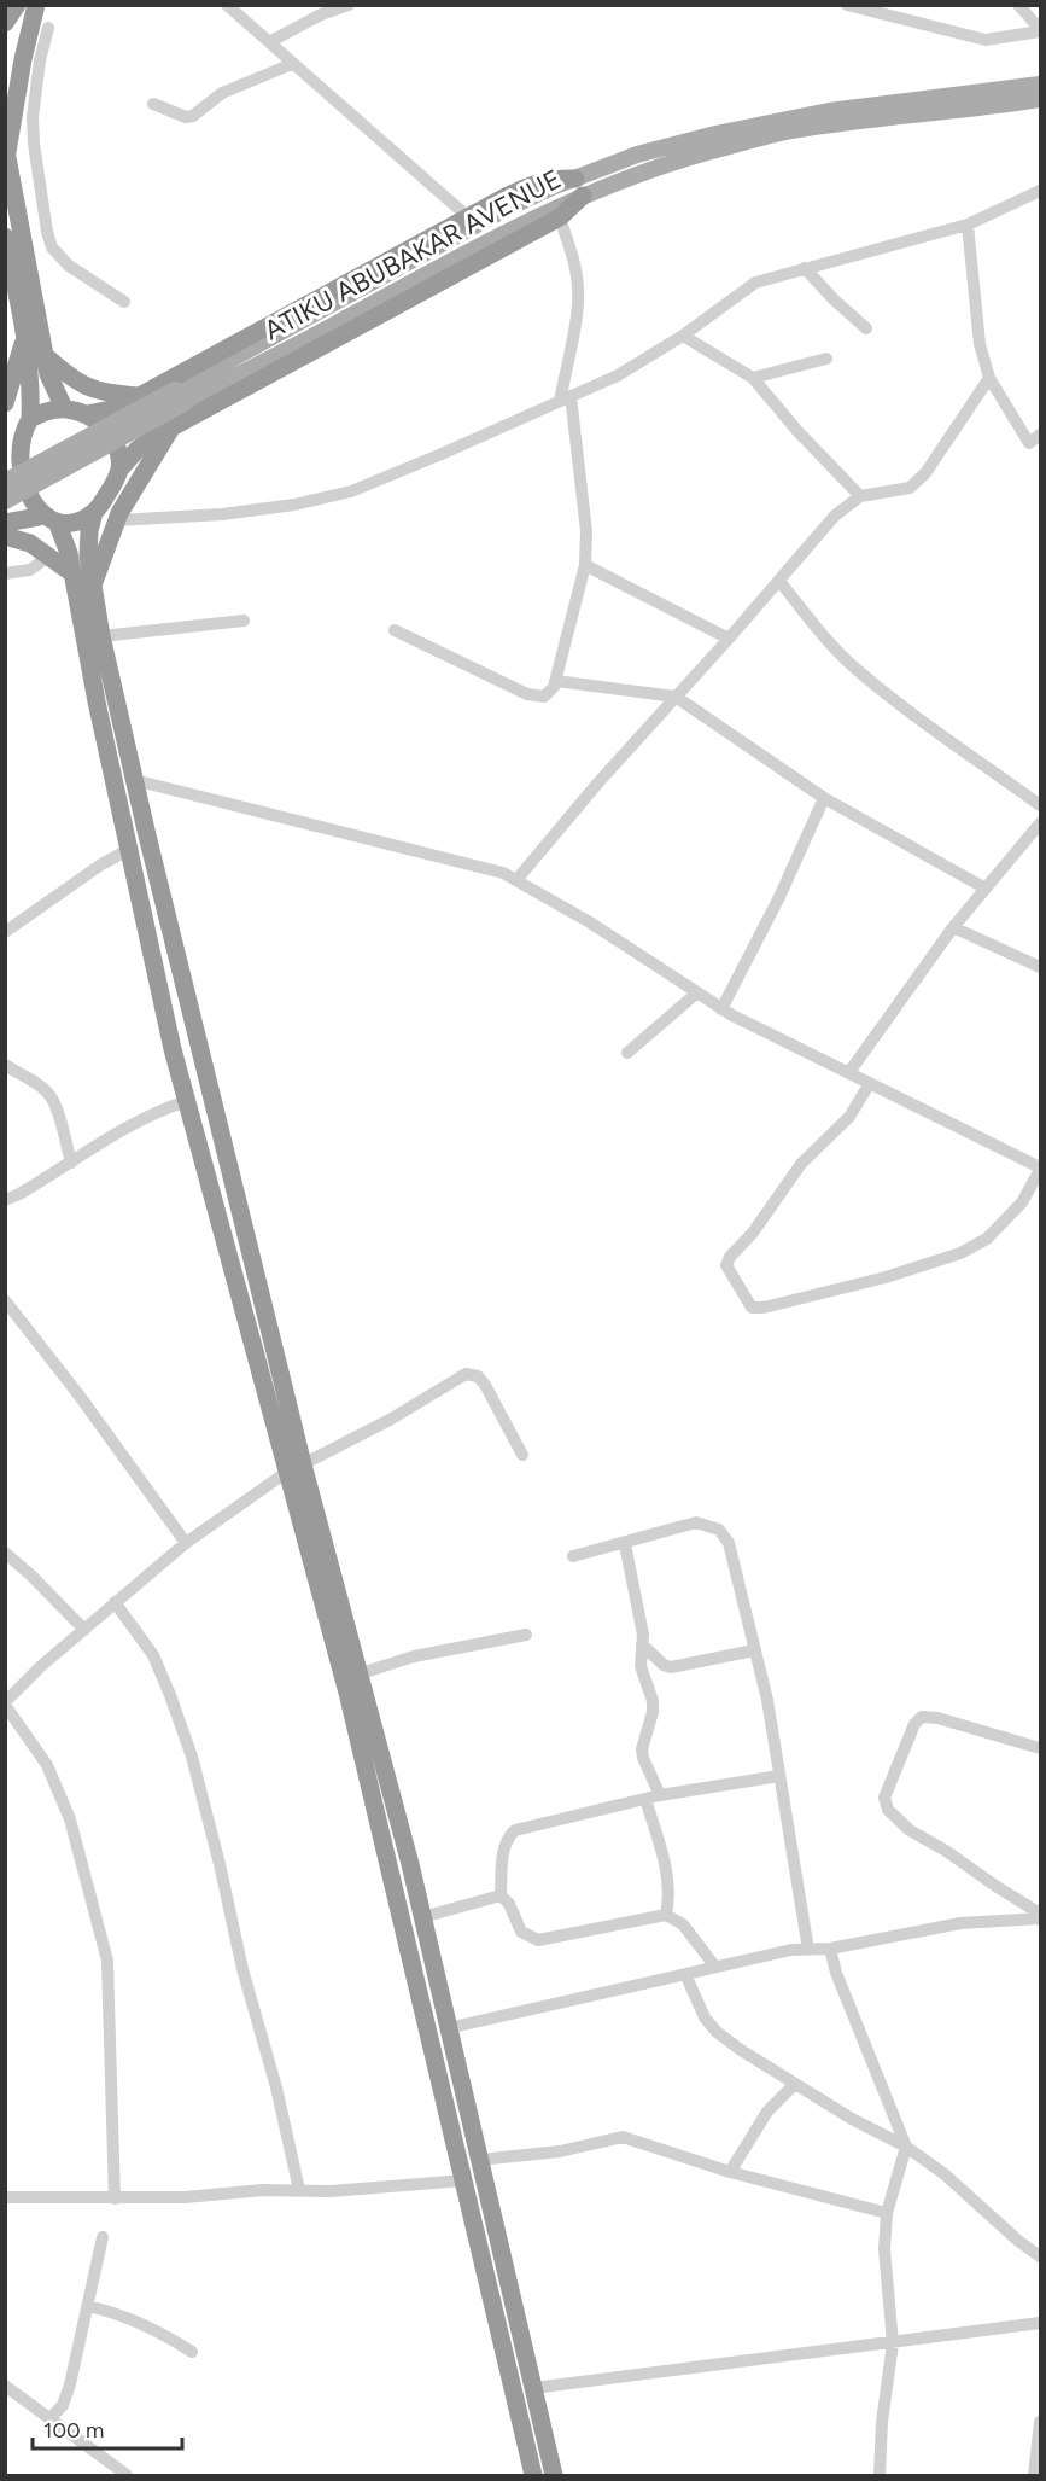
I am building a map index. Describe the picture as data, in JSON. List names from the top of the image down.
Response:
{
  "streets": {
    "main road": ["ATIKU ABUBAKAR AVENUE"]
  },
  "scale_bar": "100 m"
}
